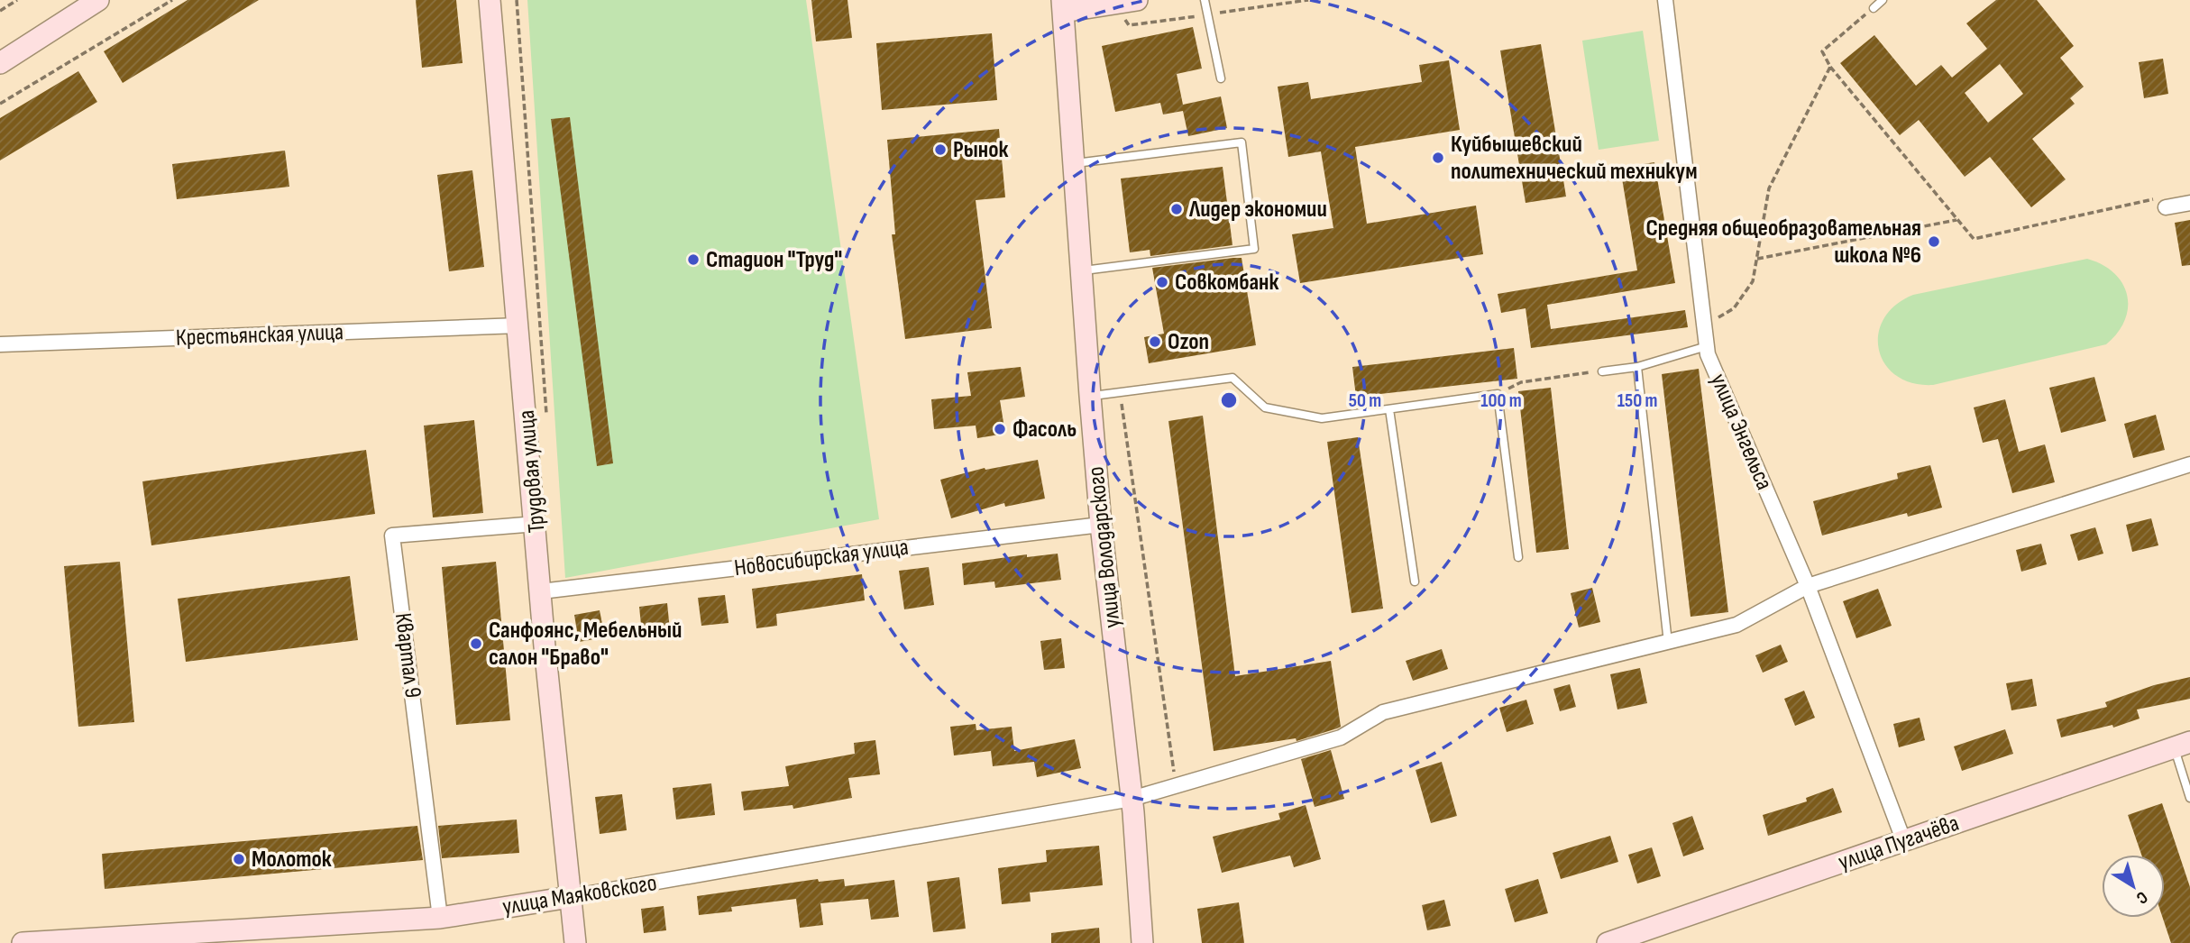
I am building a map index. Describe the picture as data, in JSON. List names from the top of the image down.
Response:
{
  "streets": {
    "street": [
      "Крестьянская улица",
      "улица Энгельса",
      "Трудовая улица",
      "улица Володарского",
      "Новосибирская улица",
      "Квартал 9",
      "улица Пугачёва",
      "улица Маяковского"
    ]
  },
  "crossings": [
    ["Крестьянская улица", "Трудовая улица"],
    ["улица Энгельса", "улица Пугачёва"],
    ["улица Энгельса", "улица Маяковского"],
    ["Трудовая улица", "Новосибирская улица"],
    ["Трудовая улица", "Квартал 9"],
    ["Трудовая улица", "улица Маяковского"],
    ["улица Володарского", "Новосибирская улица"],
    ["улица Володарского", "улица Маяковского"],
    ["Квартал 9", "улица Маяковского"]
  ],
  "places": [
    "Рынок",
    "Куйбышевский политехнический техникум",
    "Лидер экономии",
    "Средняя общеобразовательная школа №6",
    "Стадион \"Труд\"",
    "Совкомбанк",
    "Ozon",
    "Фасоль",
    "Санфоянс, Мебельный салон \"Браво\"",
    "Молоток"
  ],
  "north": "bottom right",
  "rings": ["50 m", "100 m", "150 m"]
}
